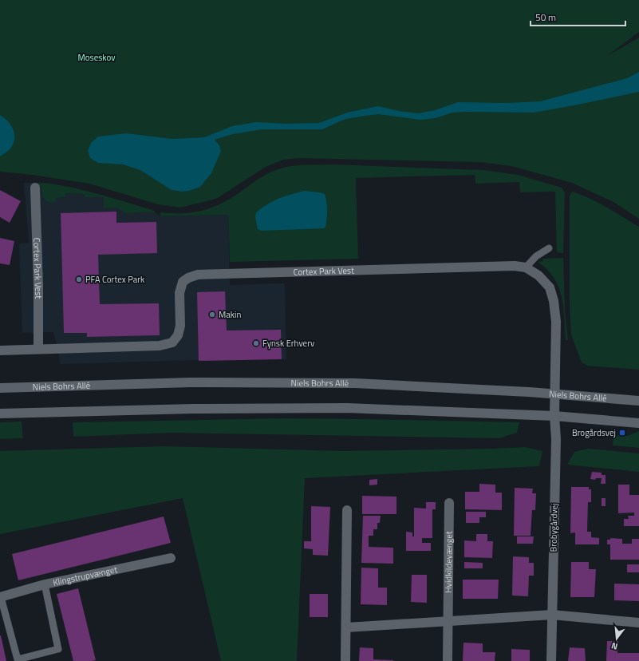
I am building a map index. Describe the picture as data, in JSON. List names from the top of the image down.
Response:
{
  "streets": {
    "street": [
      "Cortex Park Vest",
      "Niels Bohrs Allé",
      "Brobygårdvej",
      "Hvidkildevænget",
      "Klingstrupvænget"
    ]
  },
  "crossings": [
    ["Cortex Park Vest", "Niels Bohrs Allé"],
    ["Cortex Park Vest", "Brobygårdvej"],
    ["Niels Bohrs Allé", "Brobygårdvej"]
  ],
  "parks": ["Moseskov"],
  "places": {
    "other": ["PFA Cortex Park", "Makin", "Fynsk Erhverv"],
    "transit": ["Brogårdsvej"]
  },
  "scale_bar": "50 m",
  "north": "bottom"
}
